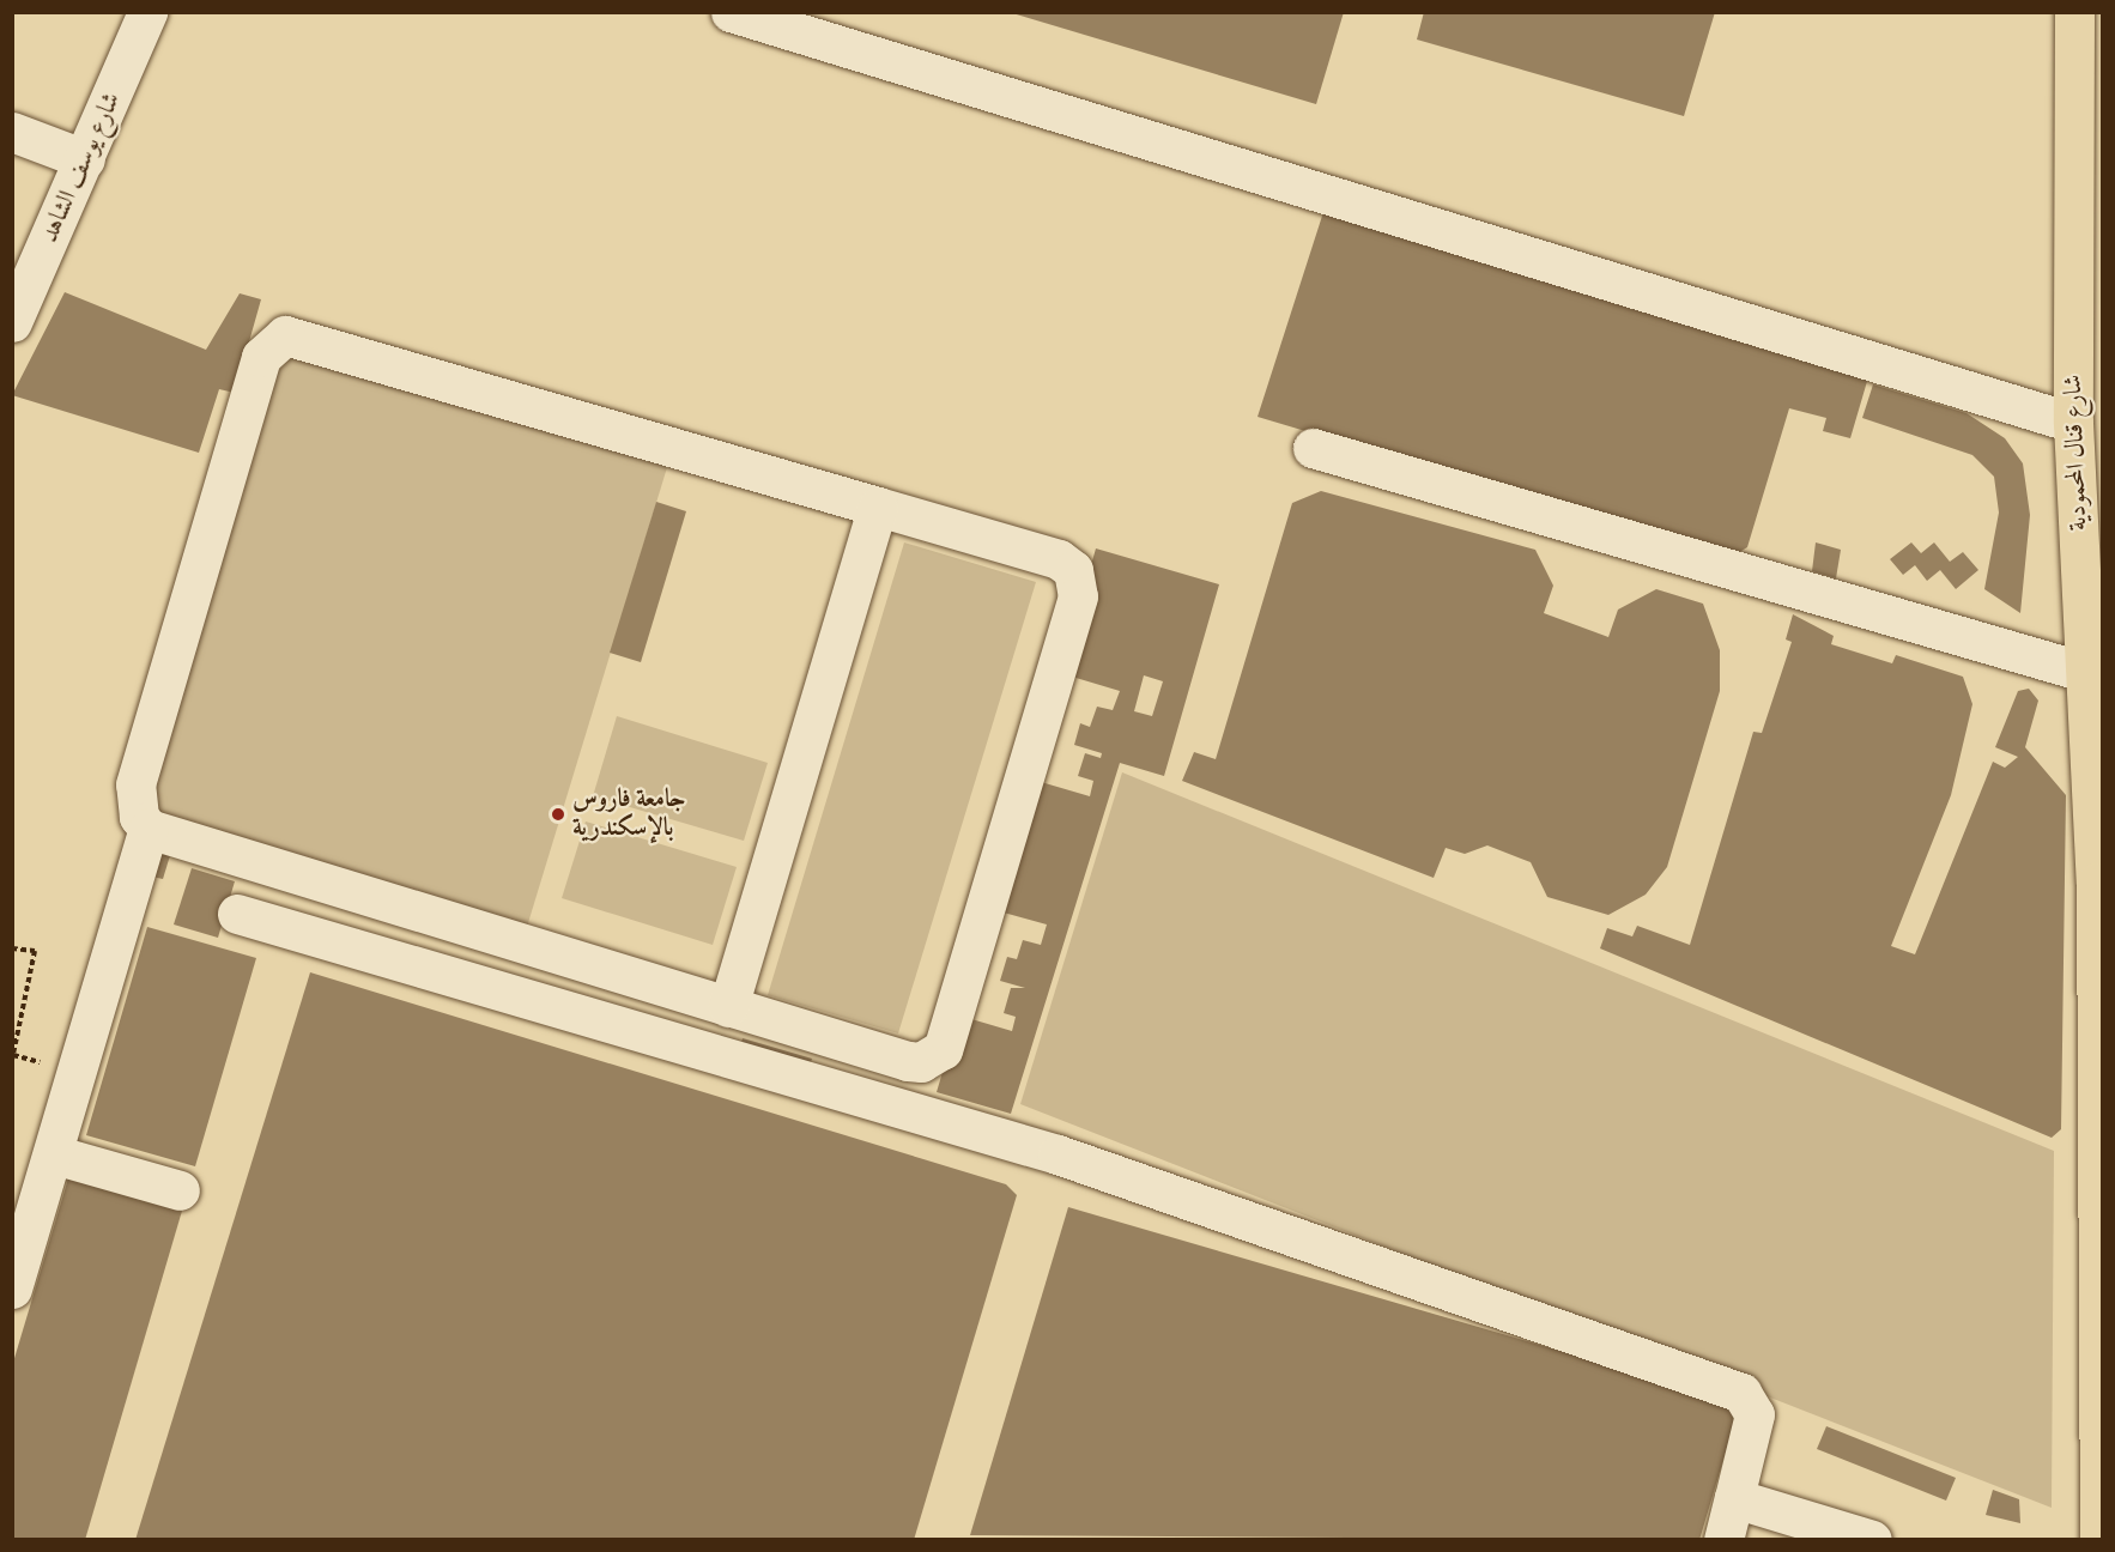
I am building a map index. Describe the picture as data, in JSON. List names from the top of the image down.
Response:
{
  "streets": {
    "main road": ["شارع قنال المحمودية"],
    "street": ["شارع يوسف الشاهد"]
  },
  "places": ["جامعة فاروس بالإسكندرية"]
}
